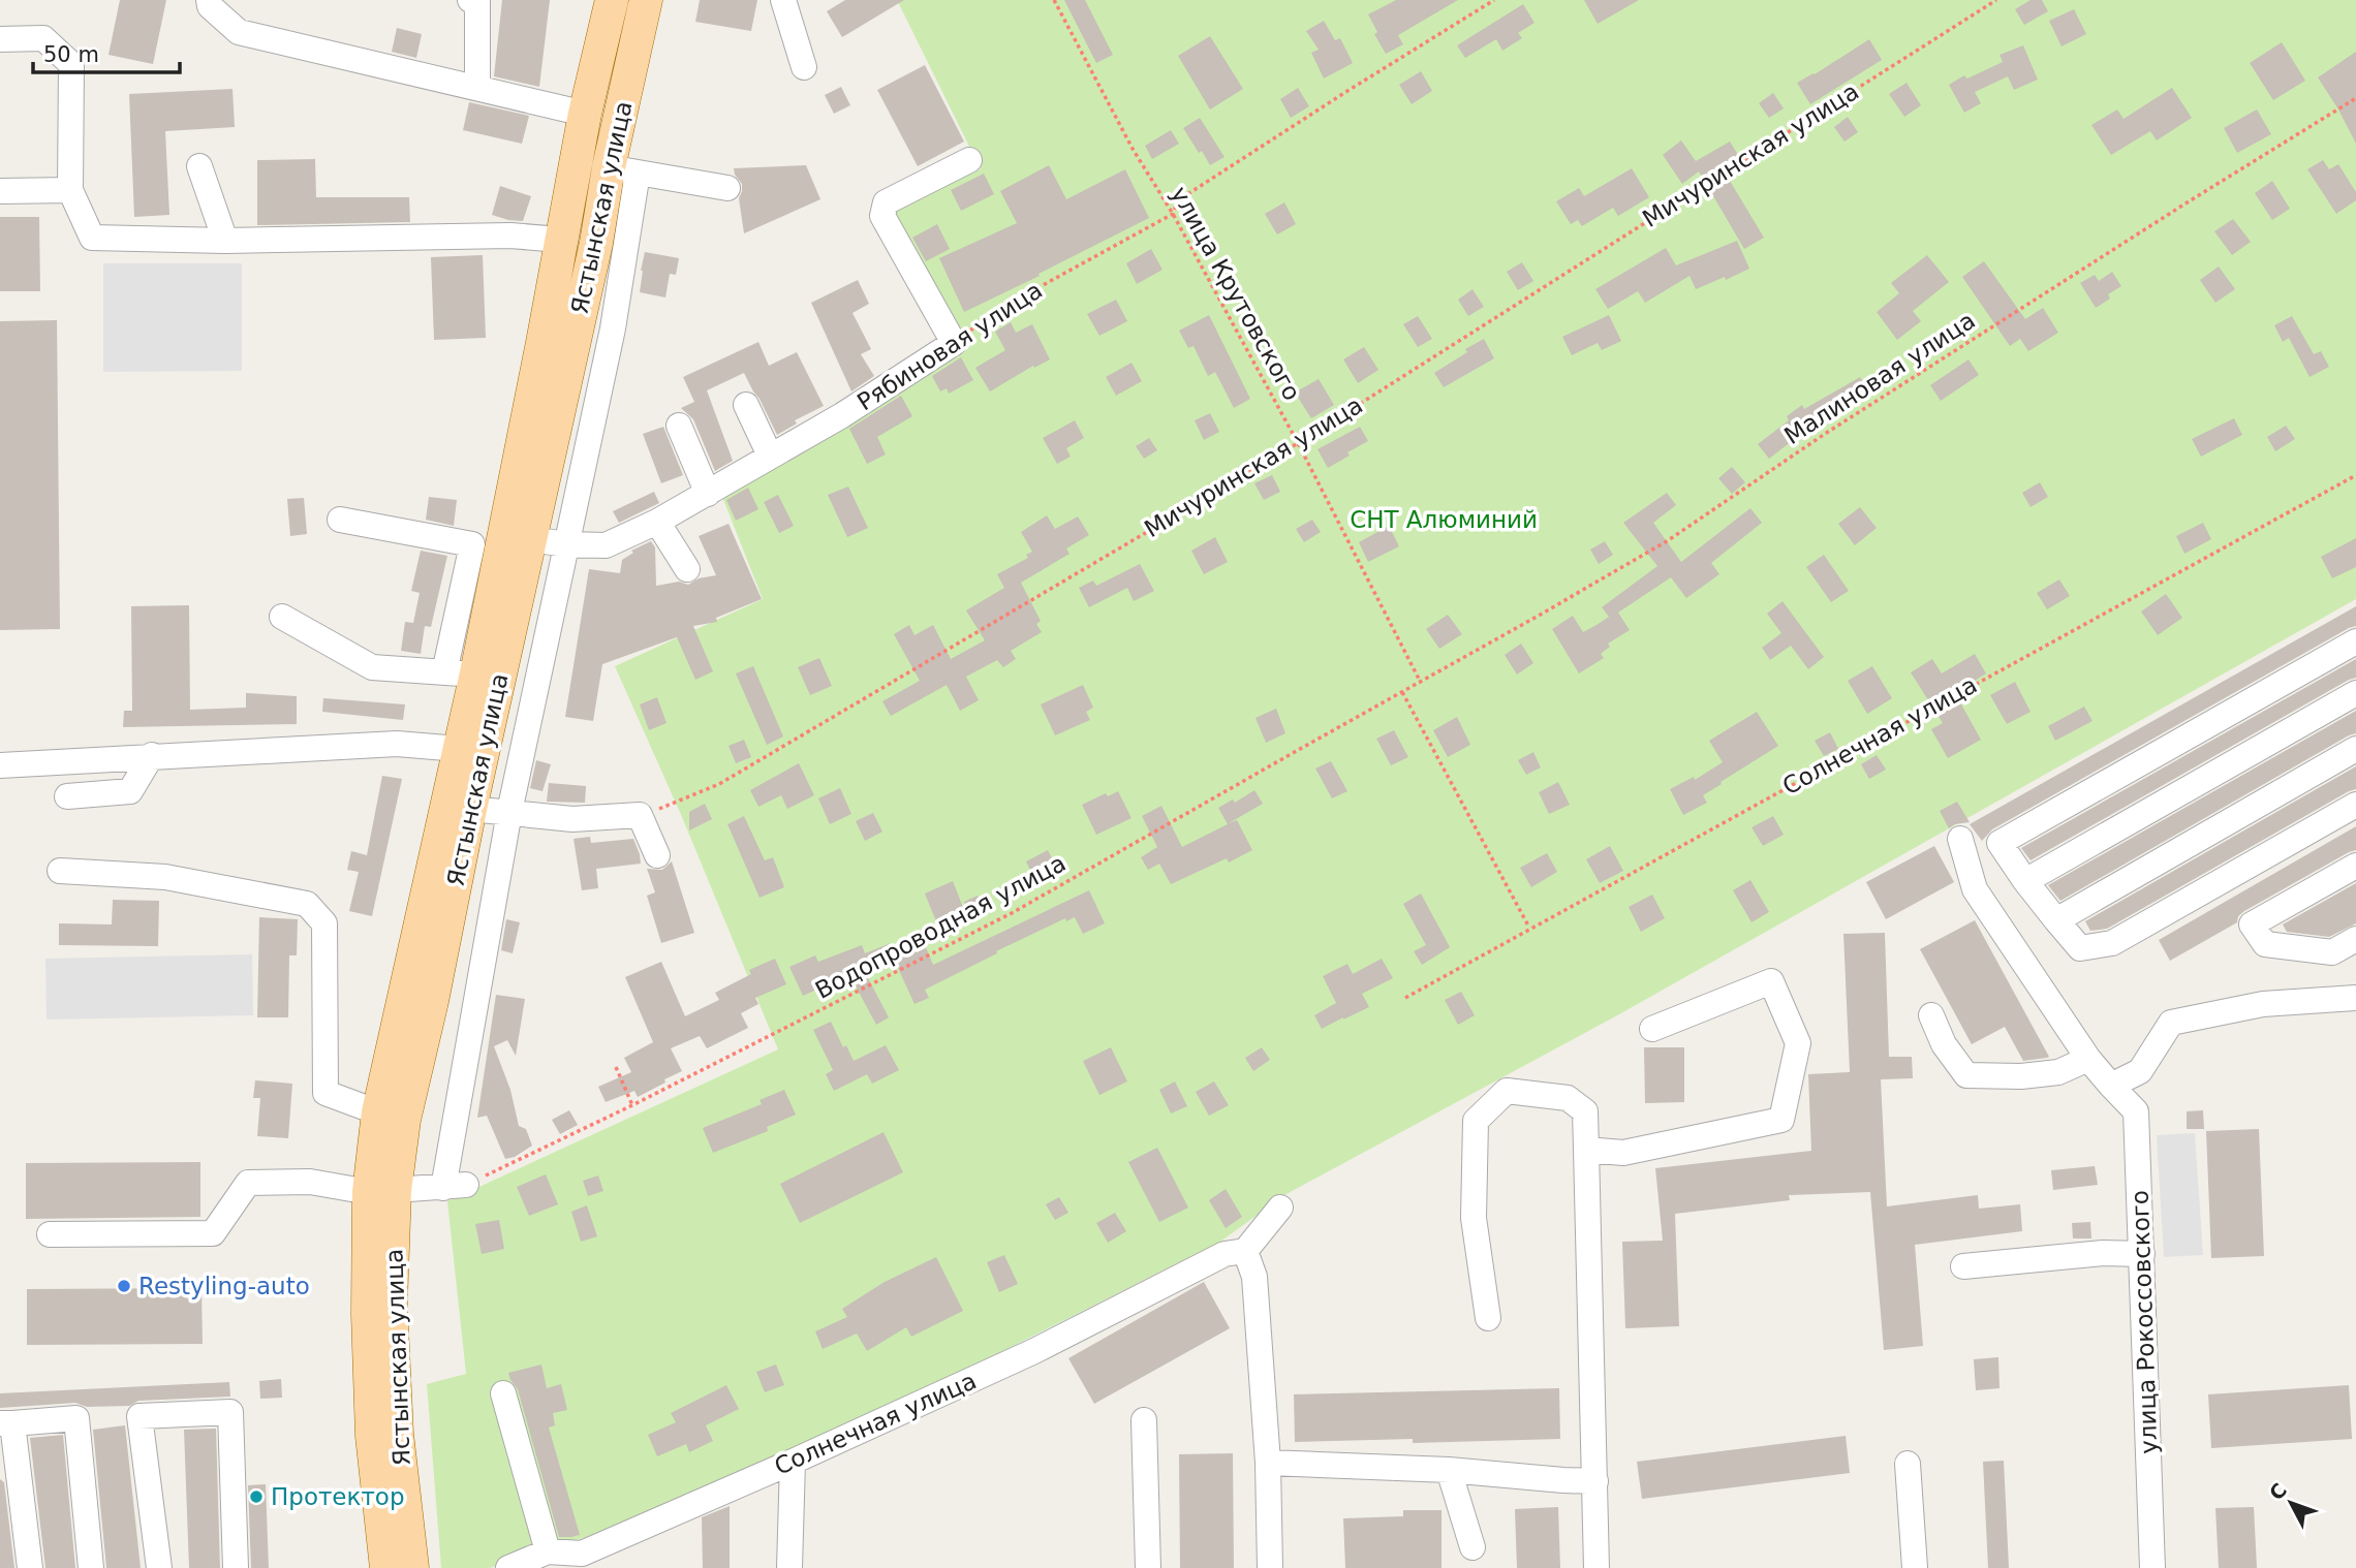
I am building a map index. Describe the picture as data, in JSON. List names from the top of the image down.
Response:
{
  "streets": {
    "main road": ["Ястынская улица"],
    "street": ["Рябиновая улица", "Солнечная улица", "улица Рокоссовского"],
    "path": [
      "Мичуринская улица",
      "улица Крутовского",
      "Малиновая улица",
      "Водопроводная улица"
    ]
  },
  "crossings": [
    ["Мичуринская улица", "улица Крутовского"],
    ["Ястынская улица", "Рябиновая улица"],
    ["улица Крутовского", "Рябиновая улица"],
    ["улица Крутовского", "Малиновая улица"],
    ["улица Крутовского", "Водопроводная улица"],
    ["Малиновая улица", "Водопроводная улица"]
  ],
  "parks": ["СНТ Алюминий"],
  "places": ["Restyling-auto", "Протектор"],
  "scale_bar": "50 m",
  "north": "top left"
}
